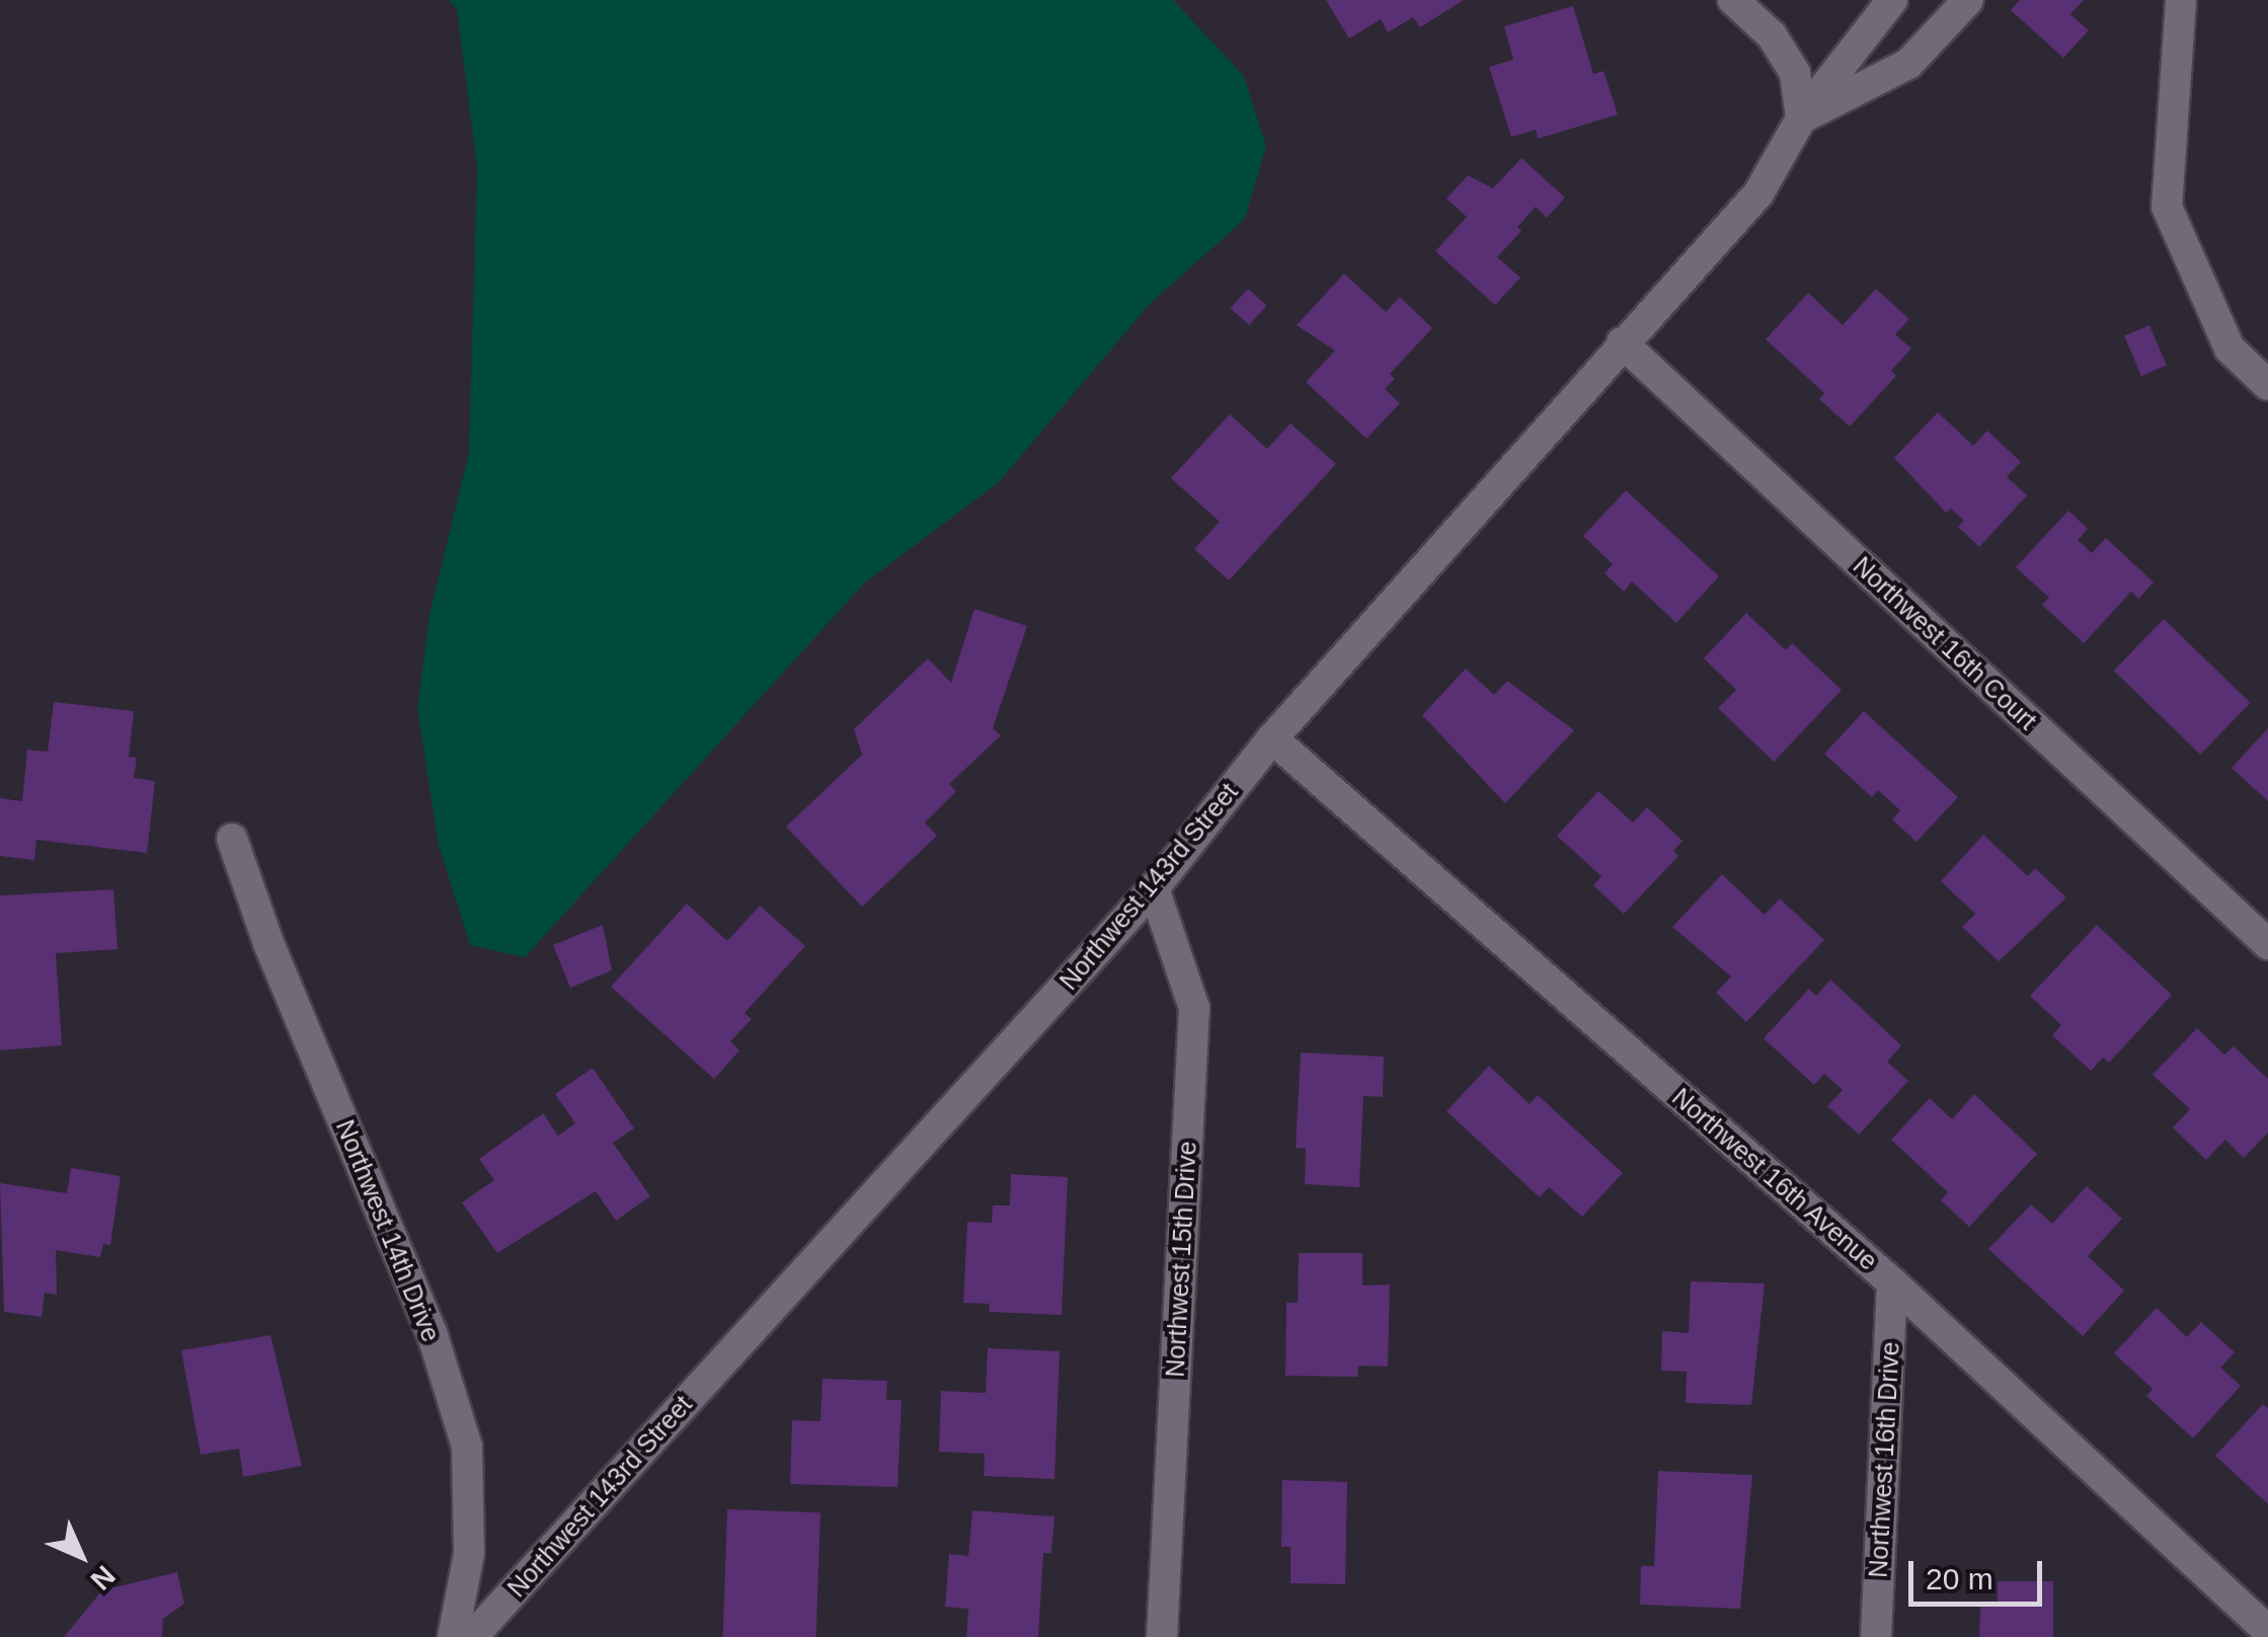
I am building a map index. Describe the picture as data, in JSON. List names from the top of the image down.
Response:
{
  "streets": {
    "street": [
      "Northwest 16th Court",
      "Northwest 143rd Street",
      "Northwest 16th Avenue",
      "Northwest 14th Drive",
      "Northwest 15th Drive",
      "Northwest 16th Drive"
    ]
  },
  "crossings": [
    ["Northwest 16th Court", "Northwest 143rd Street"],
    ["Northwest 143rd Street", "Northwest 16th Avenue"],
    ["Northwest 143rd Street", "Northwest 15th Drive"],
    ["Northwest 16th Avenue", "Northwest 16th Drive"]
  ],
  "scale_bar": "20 m",
  "north": "bottom right"
}
